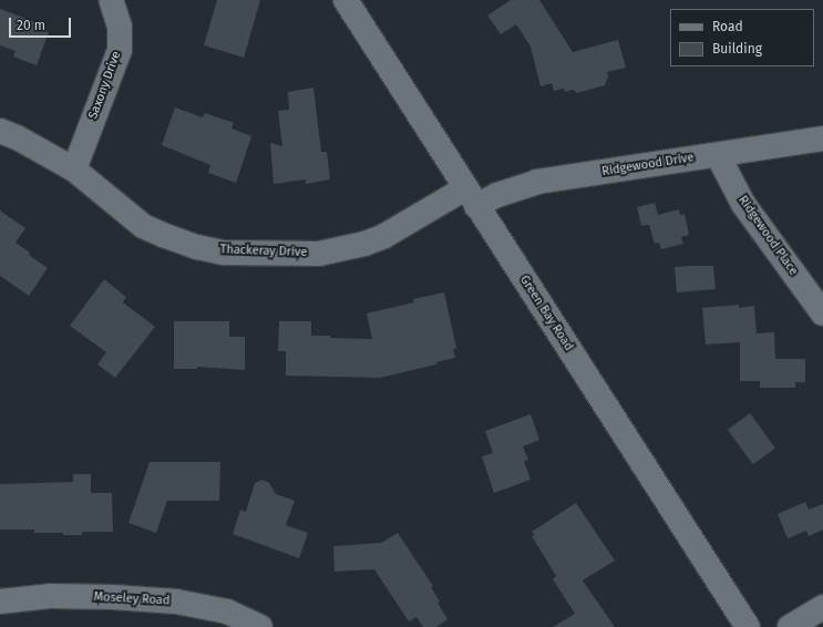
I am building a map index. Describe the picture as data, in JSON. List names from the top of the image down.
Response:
{
  "streets": {
    "street": [
      "Saxony Drive",
      "Ridgewood Drive",
      "Ridgewood Place",
      "Thackeray Drive",
      "Green Bay Road",
      "Moseley Road"
    ]
  },
  "crossings": [
    ["Saxony Drive", "Thackeray Drive"],
    ["Ridgewood Drive", "Ridgewood Place"],
    ["Ridgewood Drive", "Thackeray Drive"],
    ["Ridgewood Drive", "Green Bay Road"],
    ["Thackeray Drive", "Green Bay Road"]
  ],
  "legend": ["Road", "Building"],
  "scale_bar": "20 m"
}
